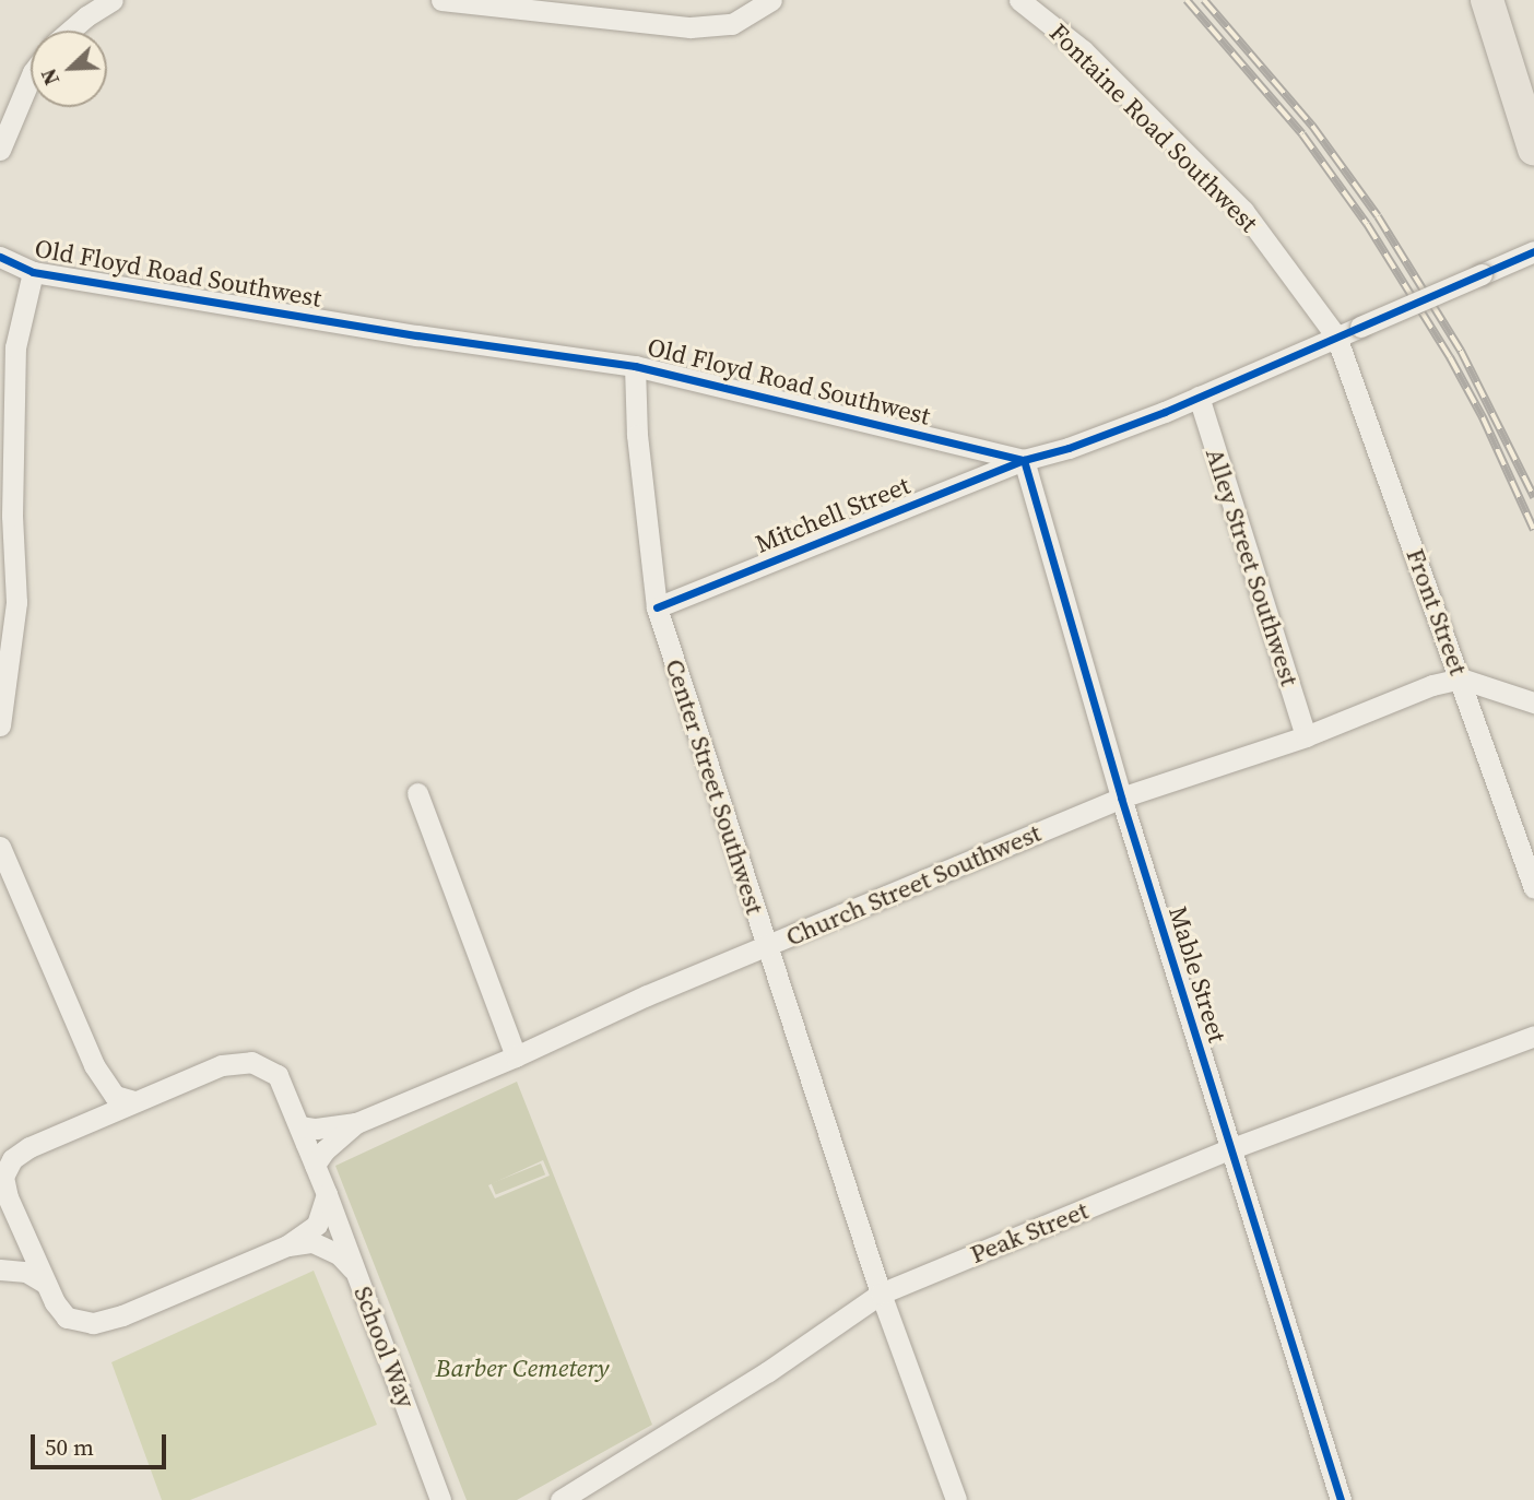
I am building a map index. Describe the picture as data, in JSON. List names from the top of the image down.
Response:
{
  "streets": {
    "street": [
      "Fontaine Road Southwest",
      "Old Floyd Road Southwest",
      "Mitchell Street",
      "Alley Street Southwest",
      "Front Street",
      "Center Street Southwest",
      "Church Street Southwest",
      "Mable Street",
      "Peak Street",
      "School Way"
    ]
  },
  "crossings": [
    ["Fontaine Road Southwest", "Old Floyd Road Southwest"],
    ["Fontaine Road Southwest", "Front Street"],
    ["Old Floyd Road Southwest", "Mitchell Street"],
    ["Old Floyd Road Southwest", "Alley Street Southwest"],
    ["Old Floyd Road Southwest", "Front Street"],
    ["Old Floyd Road Southwest", "Center Street Southwest"],
    ["Old Floyd Road Southwest", "Mable Street"],
    ["Mitchell Street", "Center Street Southwest"],
    ["Mitchell Street", "Mable Street"],
    ["Alley Street Southwest", "Church Street Southwest"],
    ["Front Street", "Church Street Southwest"],
    ["Center Street Southwest", "Church Street Southwest"],
    ["Center Street Southwest", "Peak Street"],
    ["Church Street Southwest", "Mable Street"],
    ["Mable Street", "Peak Street"]
  ],
  "parks": ["Barber Cemetery"],
  "scale_bar": "50 m",
  "north": "bottom left"
}
